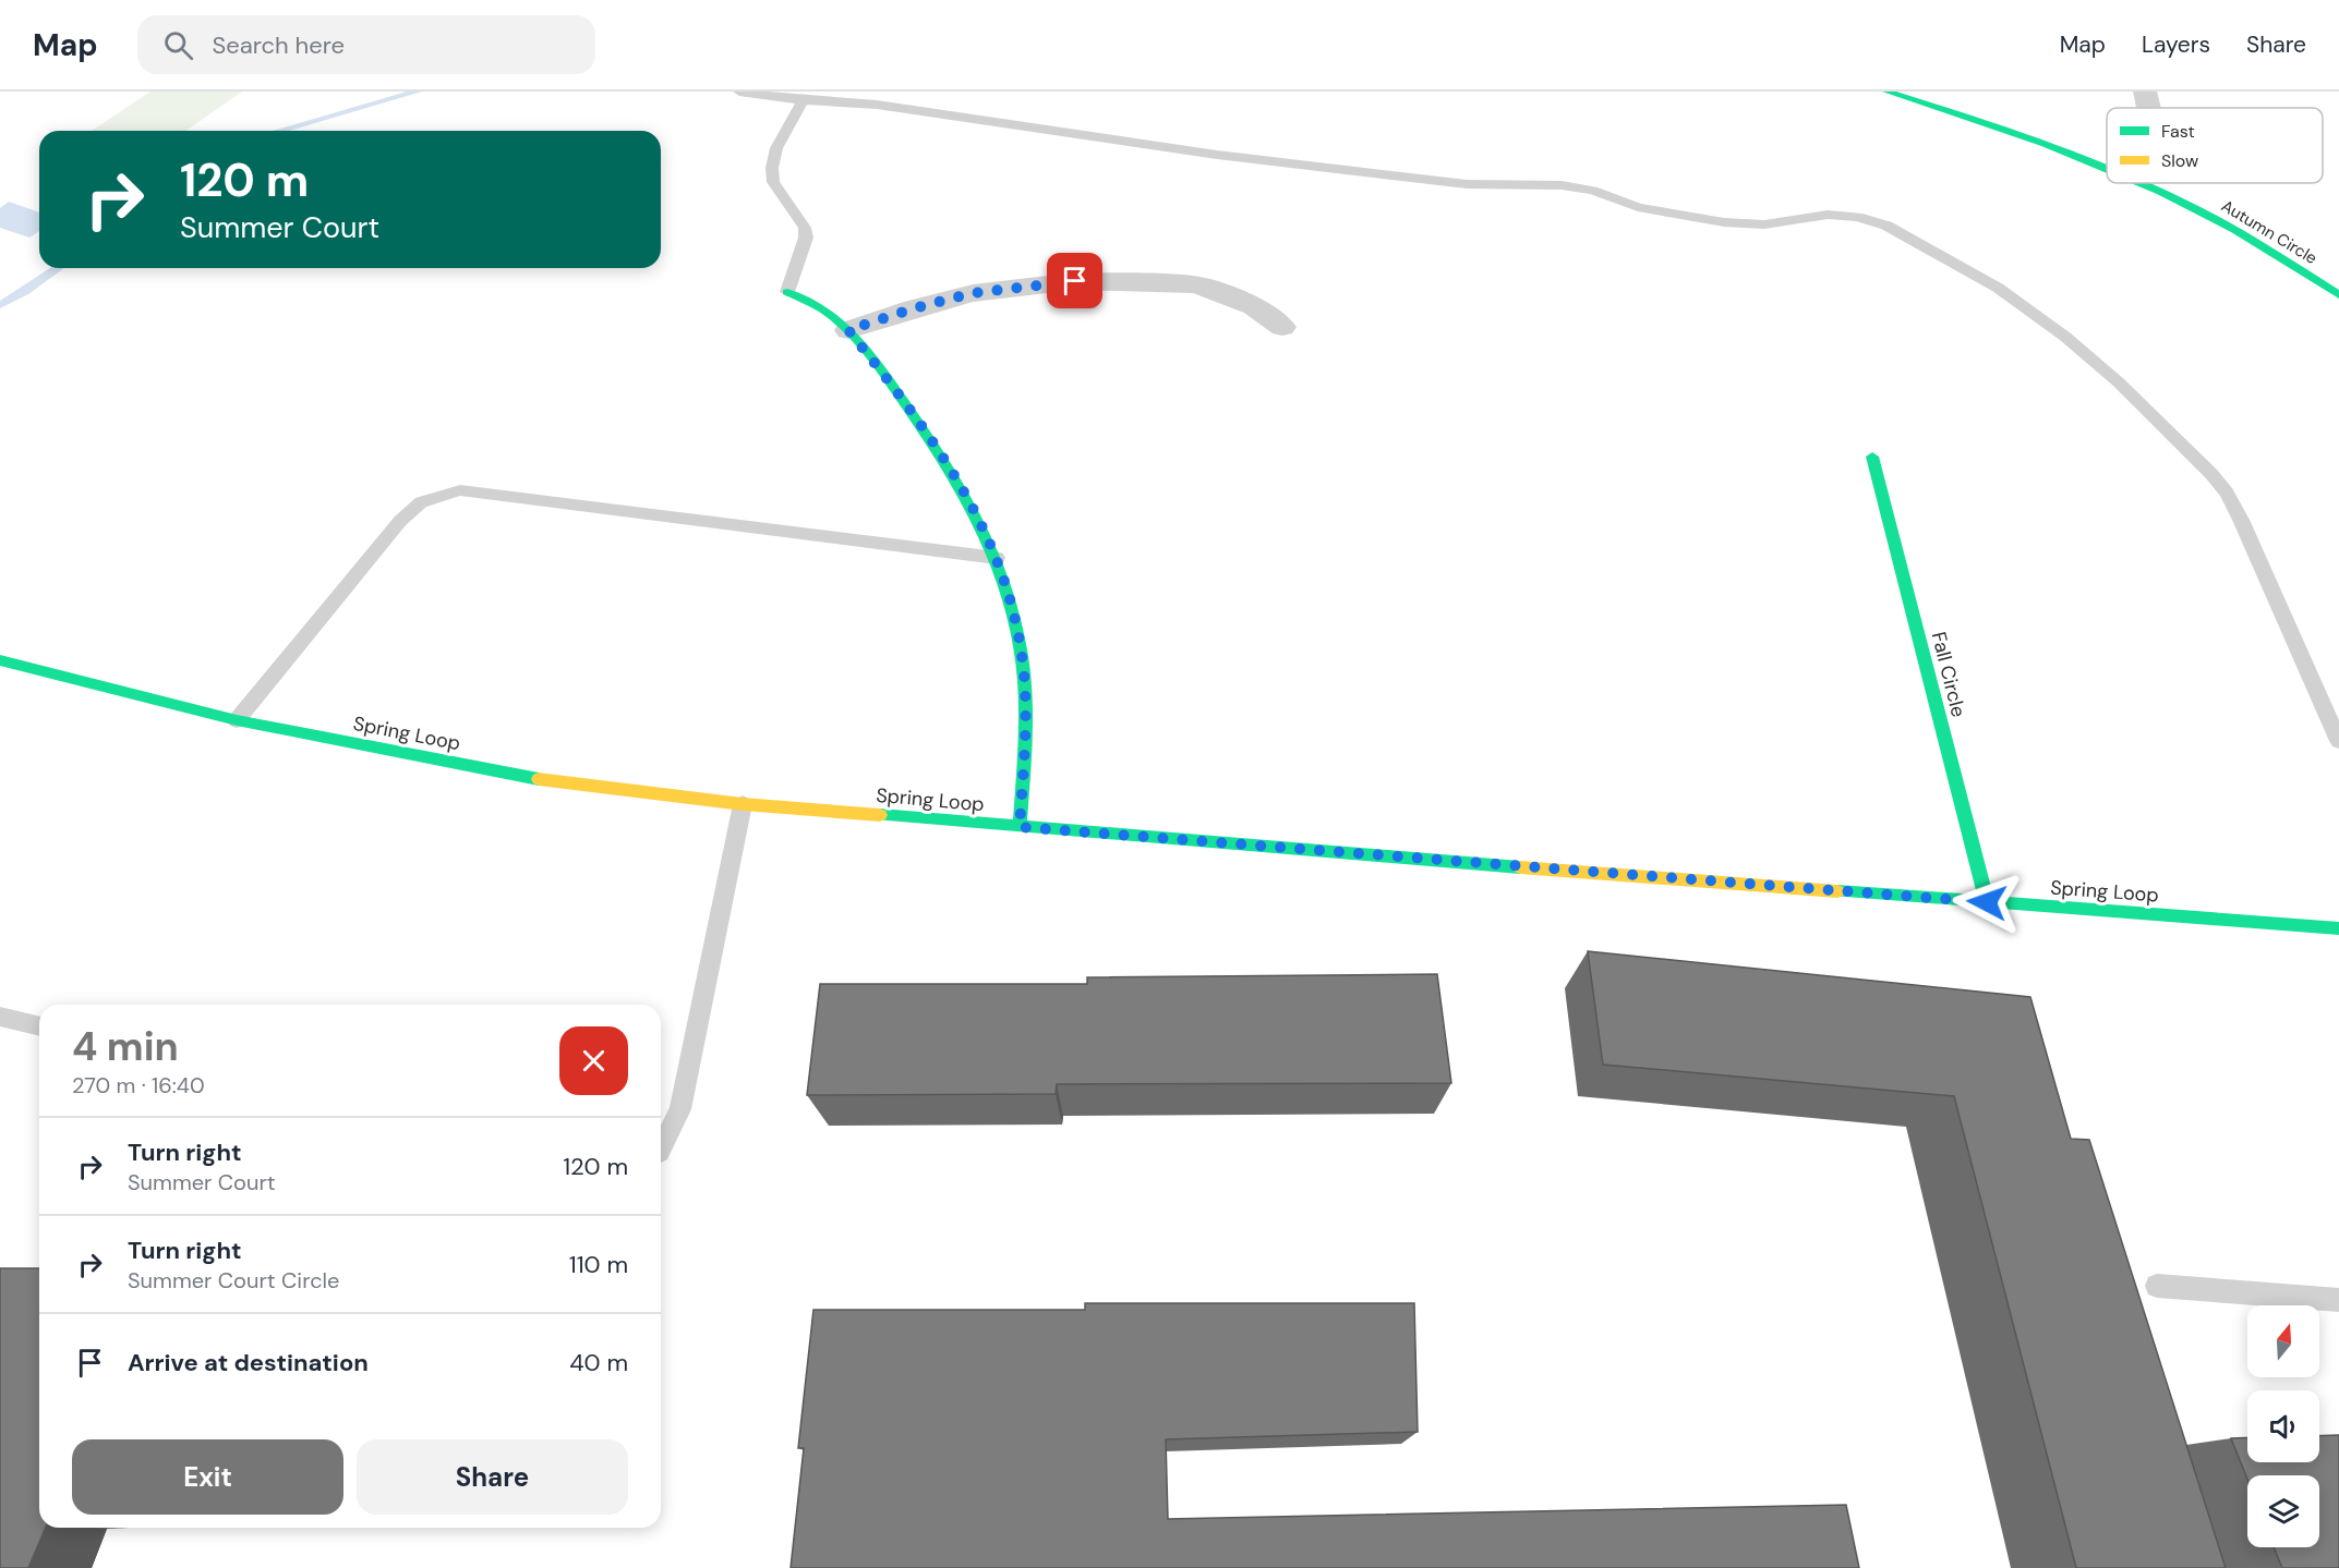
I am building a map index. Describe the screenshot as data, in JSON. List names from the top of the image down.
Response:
{
  "streets": {
    "street": ["Autumn Circle", "Fall Circle", "Spring Loop"]
  },
  "crossings": [
    ["Fall Circle", "Spring Loop"]
  ],
  "legend": ["Fast", "Slow"],
  "north": "top",
  "page": {
    "header": "Map",
    "search": "Search here",
    "nav": ["Map", "Layers", "Share"],
    "turn": ["120 m", "Summer Court"],
    "heading": ["4 min", "270 m · 16:40"],
    "list": [
      {
        "name": "Turn right",
        "note": "Summer Court",
        "value": "120 m"
      },
      {
        "name": "Turn right",
        "note": "Summer Court Circle",
        "value": "110 m"
      },
      {
        "name": "Arrive at destination",
        "value": "40 m"
      }
    ],
    "buttons": ["Exit", "Share"]
  }
}
